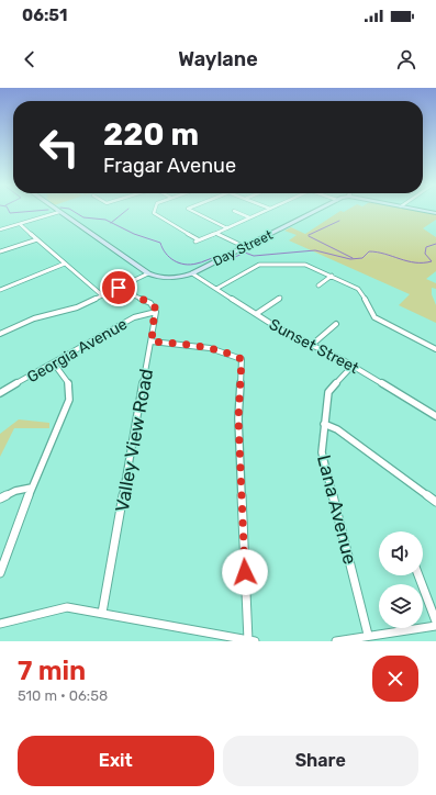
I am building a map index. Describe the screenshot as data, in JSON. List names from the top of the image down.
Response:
{
  "streets": {
    "street": [
      "Day Street",
      "Sunset Street",
      "Georgia Avenue",
      "Valley View Road",
      "Lana Avenue"
    ]
  },
  "crossings": [
    ["Day Street", "Sunset Street"],
    ["Sunset Street", "Lana Avenue"],
    ["Georgia Avenue", "Valley View Road"]
  ],
  "page": {
    "status": "06:51",
    "header": "Waylane",
    "turn": ["220 m", "Fragar Avenue"],
    "heading": ["7 min", "510 m · 06:58"],
    "buttons": ["Exit", "Share"]
  }
}
